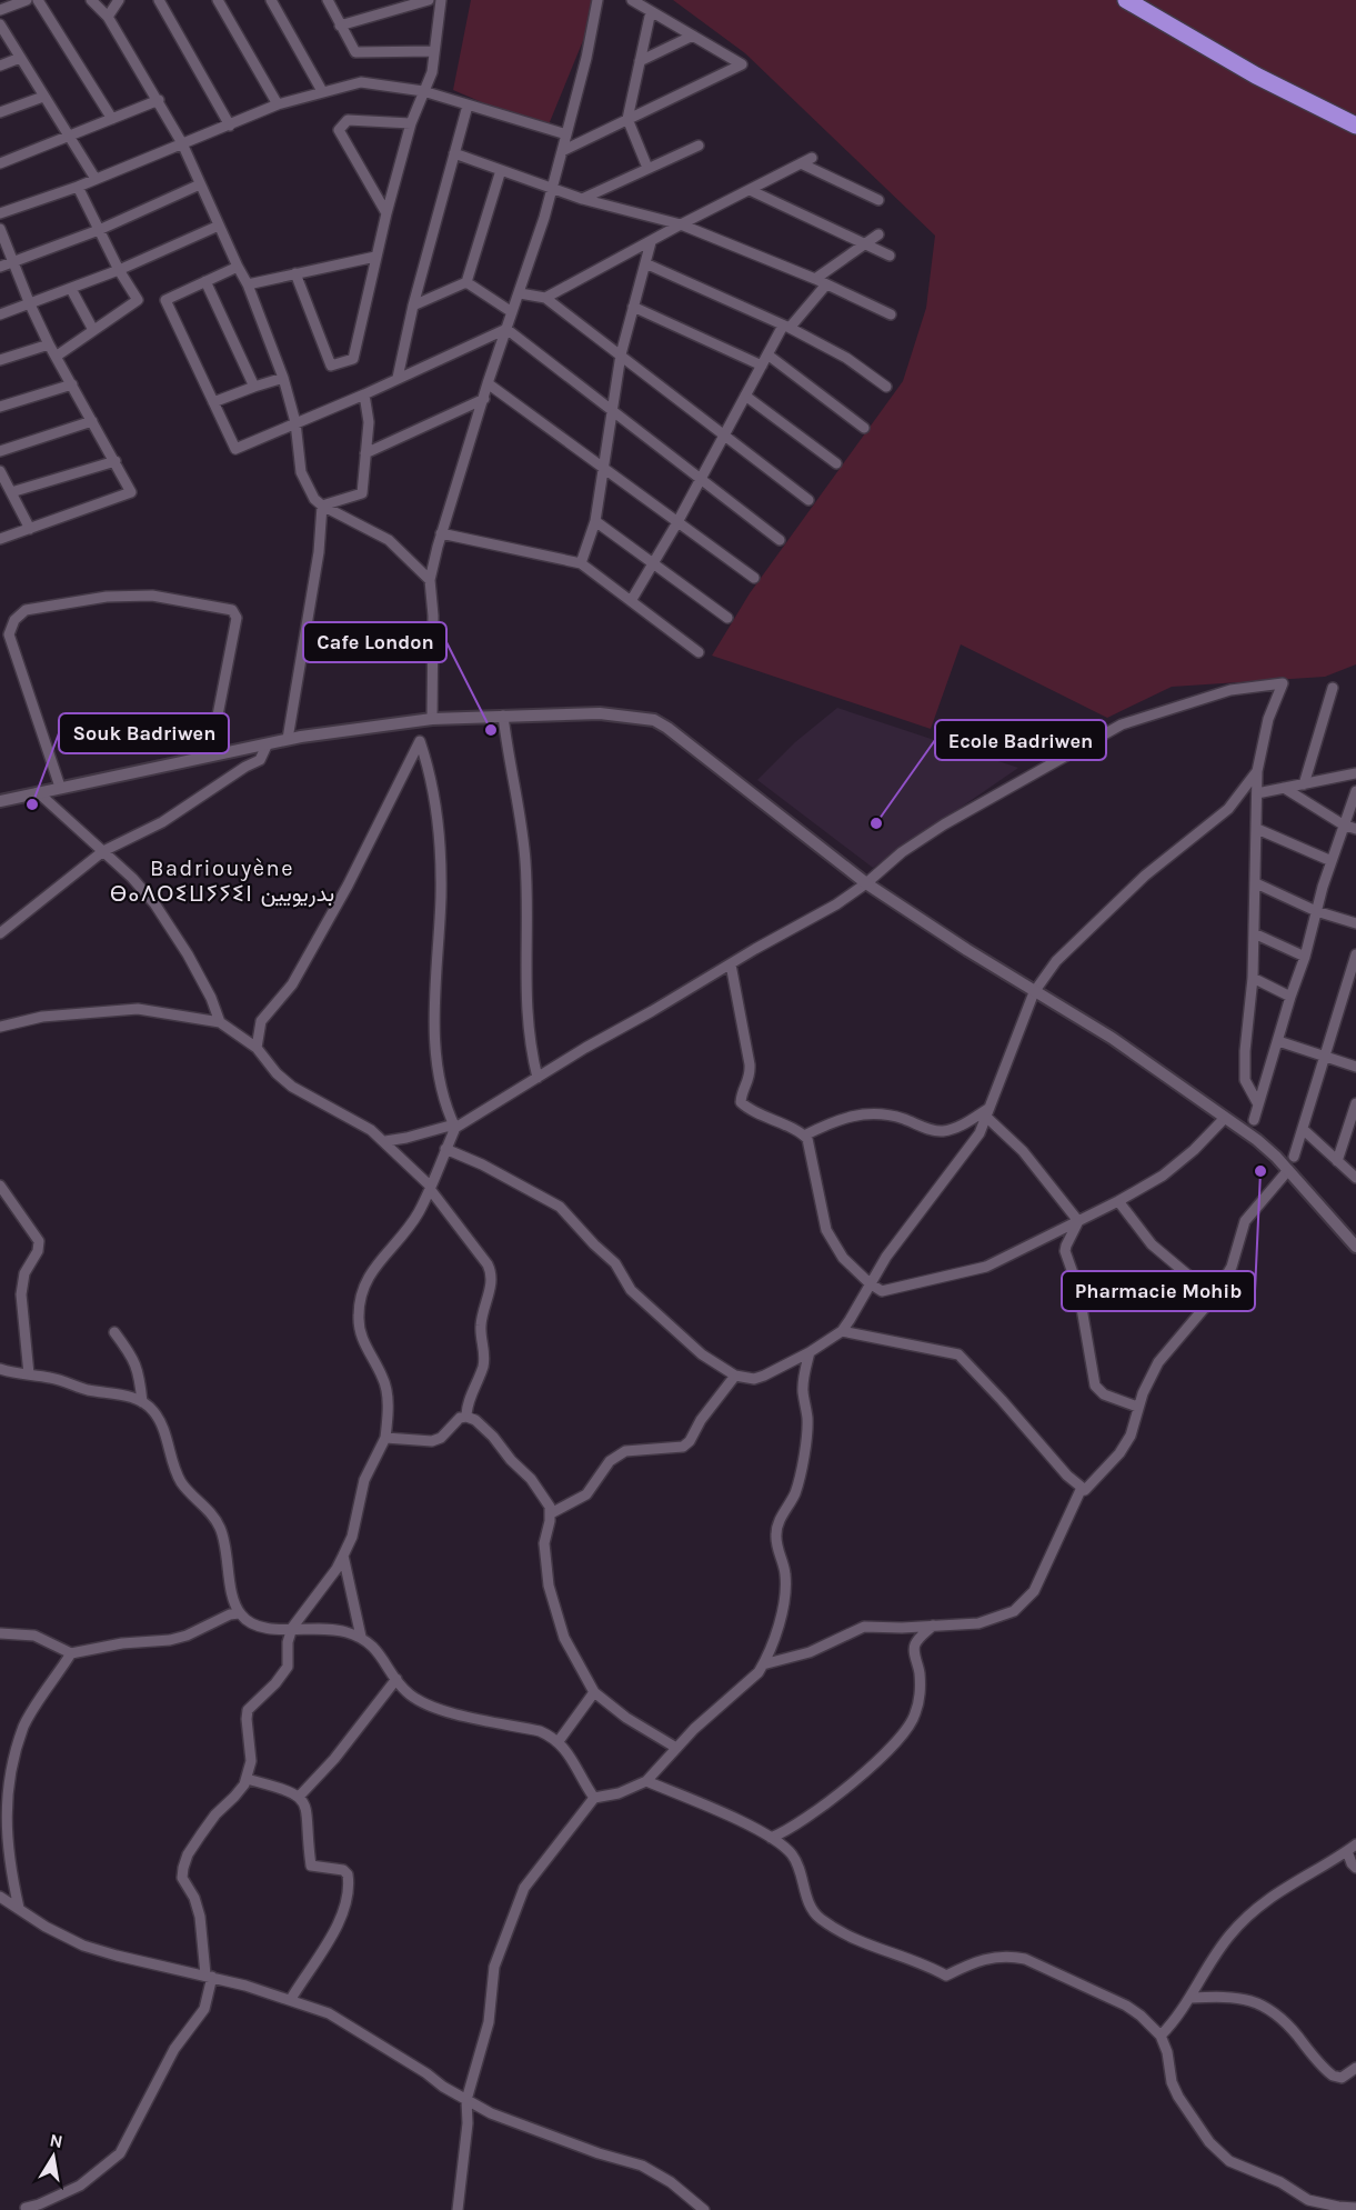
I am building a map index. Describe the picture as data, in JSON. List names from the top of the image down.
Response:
{
  "districts": ["Badriouyène ⴱⴰⴷⵔⵉⵡⵢⵢⵉⵏ بدريويين"],
  "places": [
    "Cafe London",
    "Souk Badriwen",
    "Ecole Badriwen",
    "Pharmacie Mohib"
  ],
  "north": "top"
}
